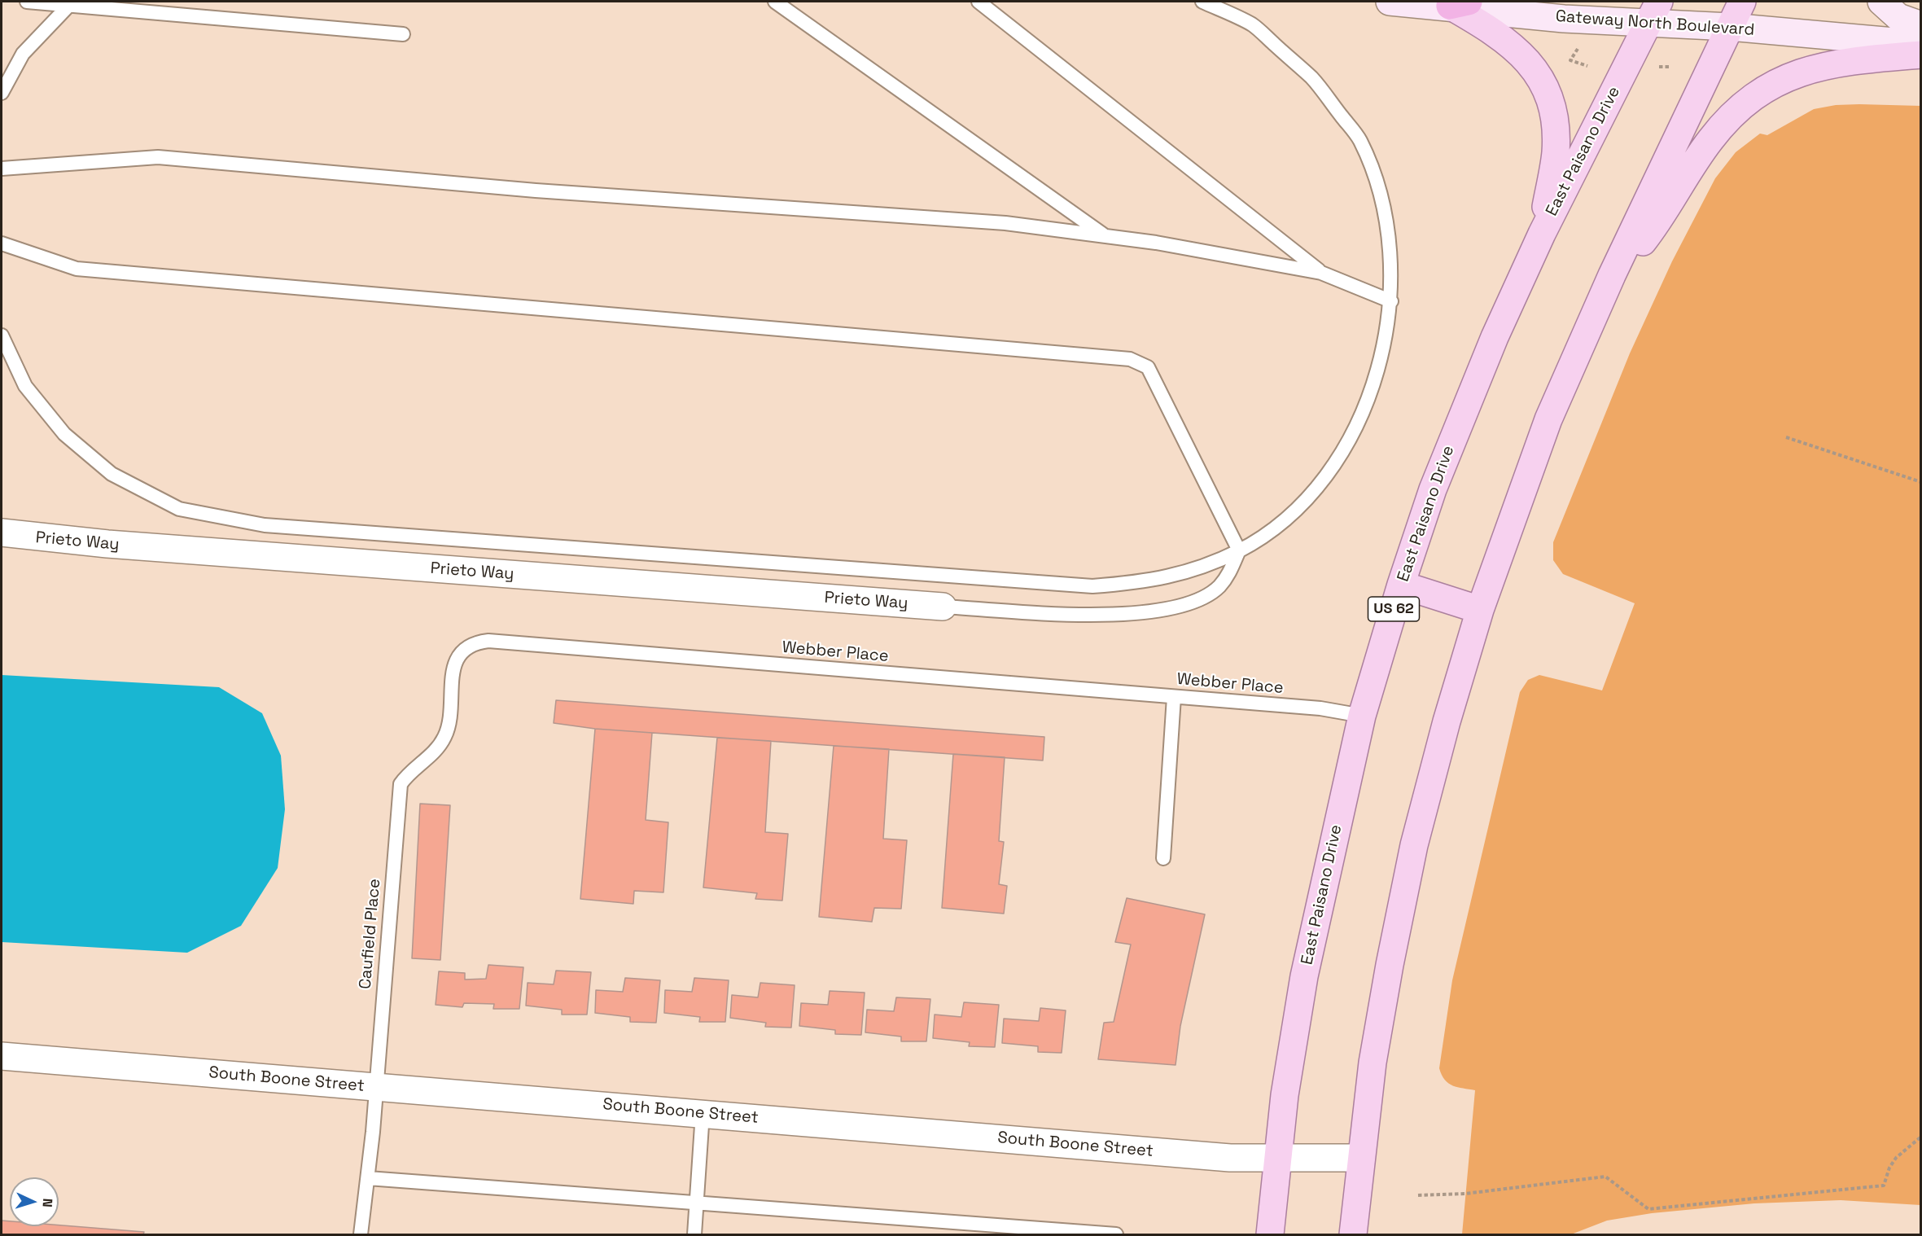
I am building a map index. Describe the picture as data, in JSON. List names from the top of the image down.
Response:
{
  "streets": {
    "main road": ["Gateway North Boulevard", "East Paisano Drive", "US 62"],
    "street": ["Prieto Way", "South Boone Street"],
    "lane": ["Webber Place", "Caufield Place"]
  },
  "crossings": [
    ["Gateway North Boulevard", "East Paisano Drive"],
    ["East Paisano Drive", "Webber Place"],
    ["East Paisano Drive", "South Boone Street"],
    ["Webber Place", "Caufield Place"],
    ["Caufield Place", "South Boone Street"]
  ],
  "north": "right"
}
